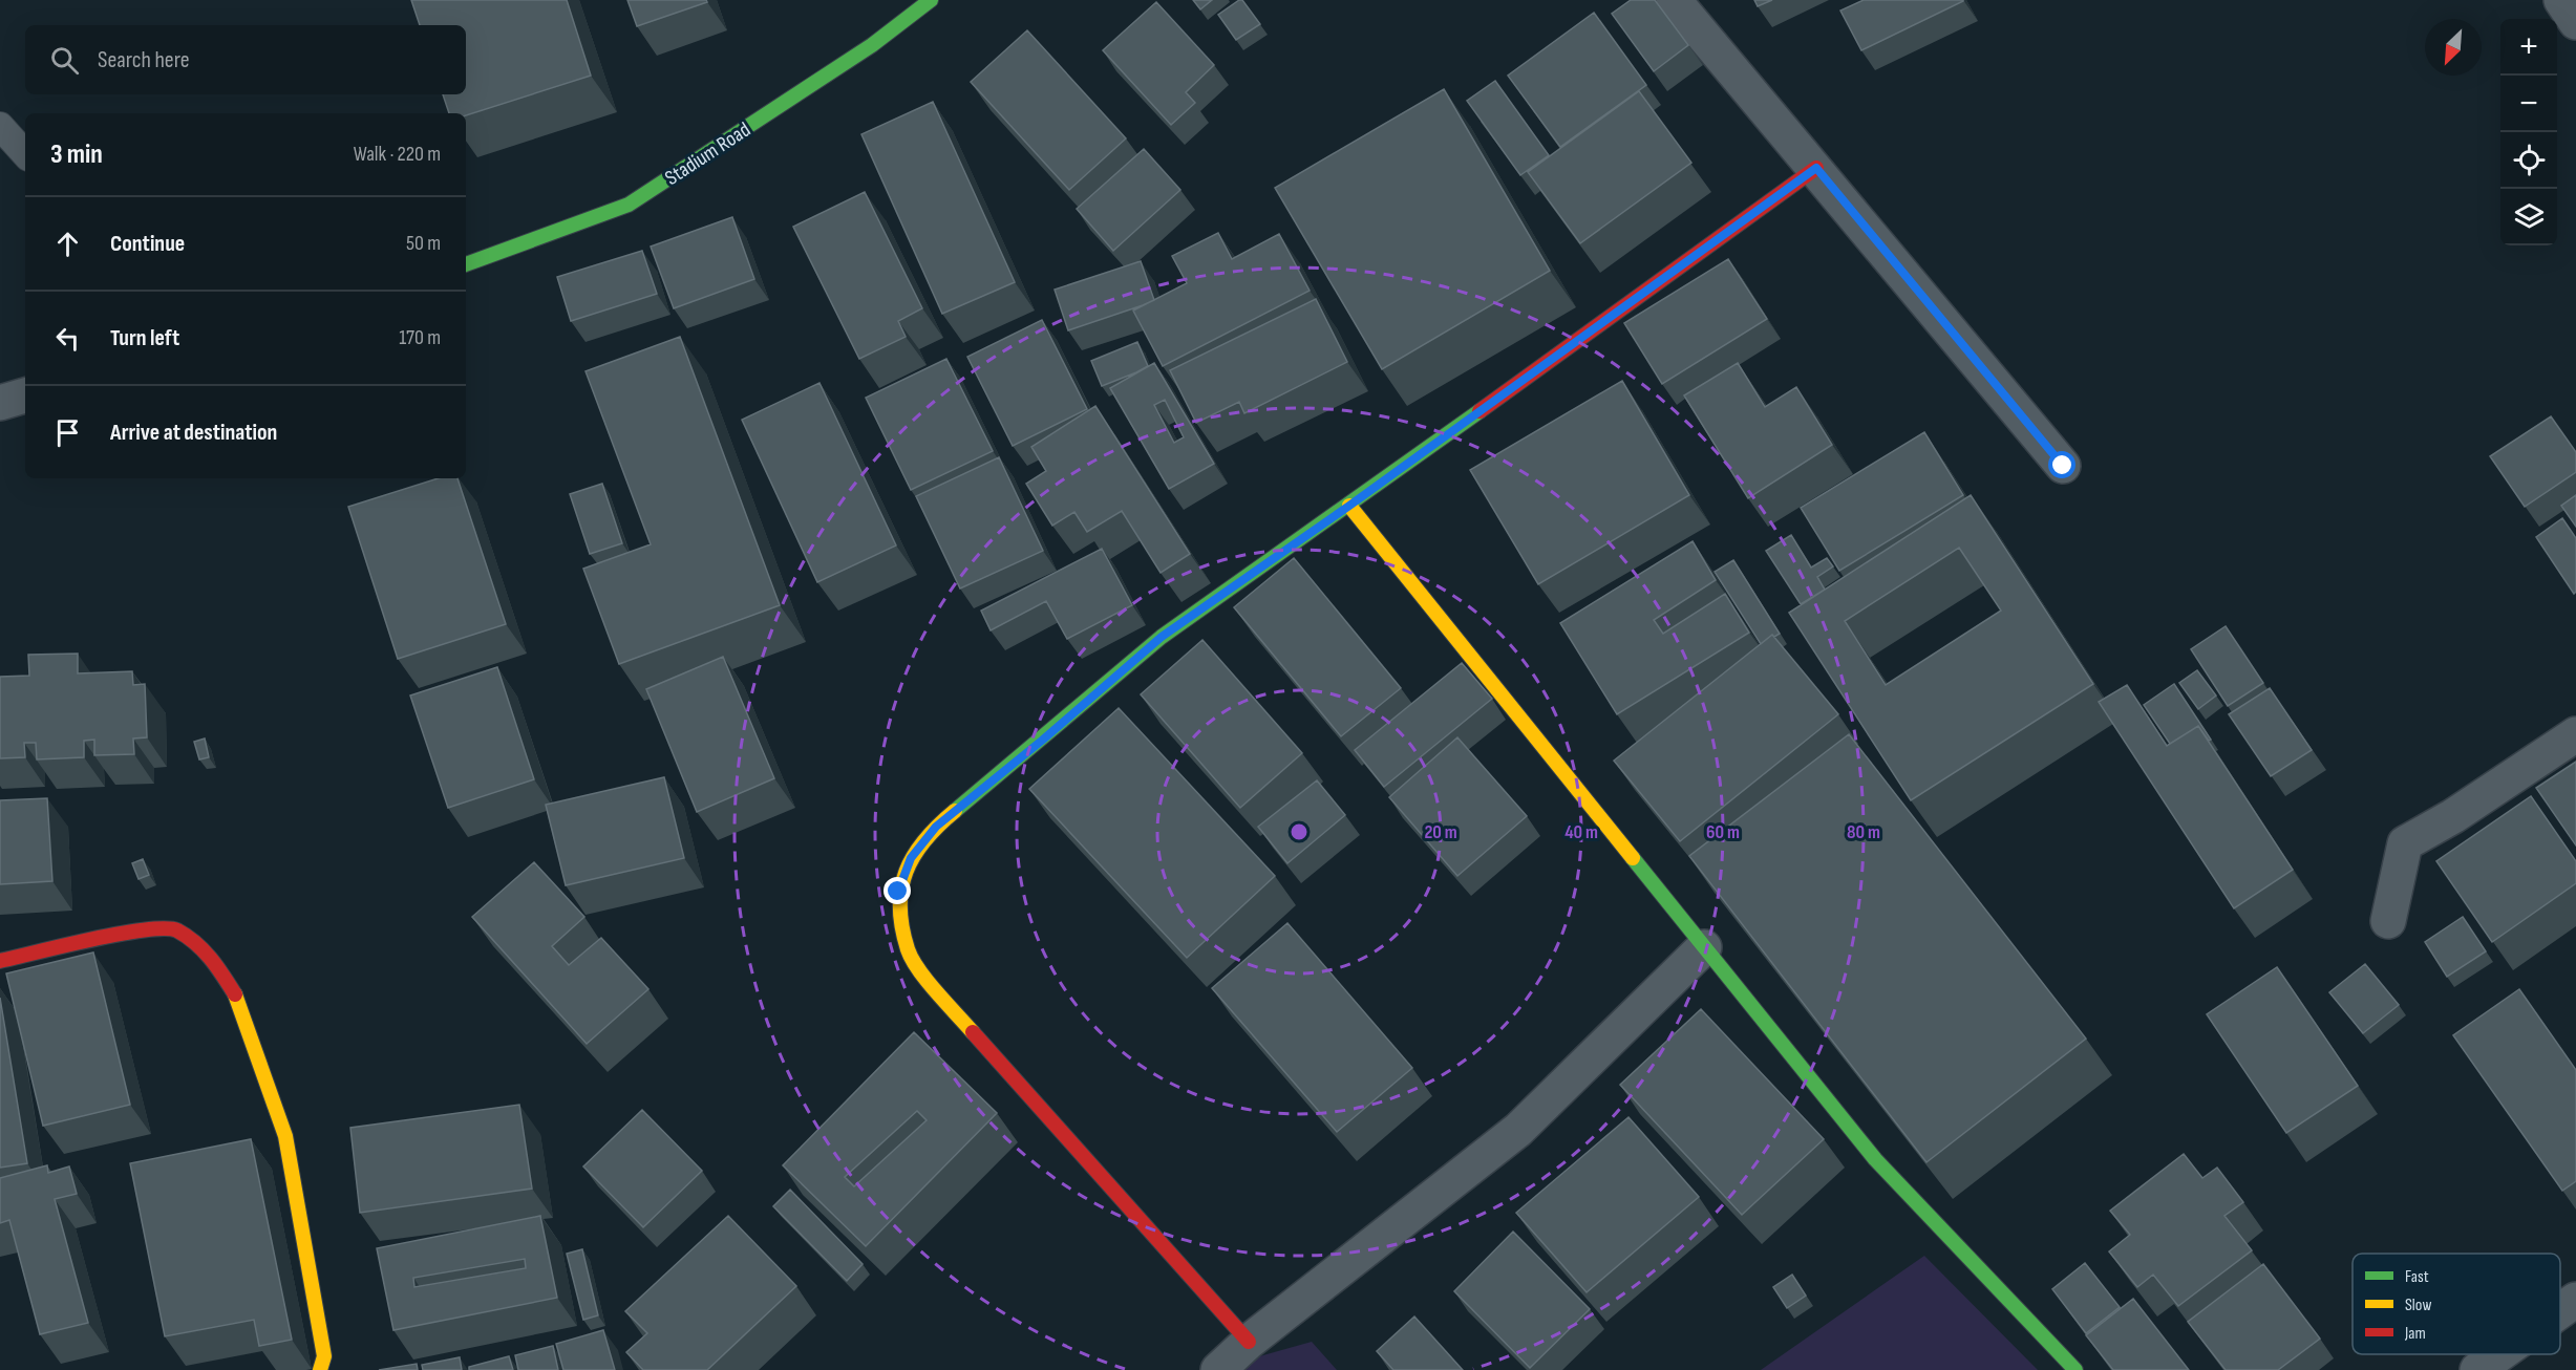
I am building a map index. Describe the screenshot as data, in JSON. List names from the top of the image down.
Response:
{
  "streets": {
    "street": ["Stadium Road"]
  },
  "legend": ["Fast", "Slow", "Jam"],
  "north": "bottom left",
  "page": {
    "map_buttons": ["+", "−"],
    "search": "Search here",
    "heading": ["3 min", "Walk · 220 m"],
    "list": [
      ["Continue", "50 m"],
      ["Turn left", "170 m"],
      "Arrive at destination"
    ]
  },
  "rings": [
    "20 m",
    "40 m",
    "60 m",
    "80 m"
  ]
}
